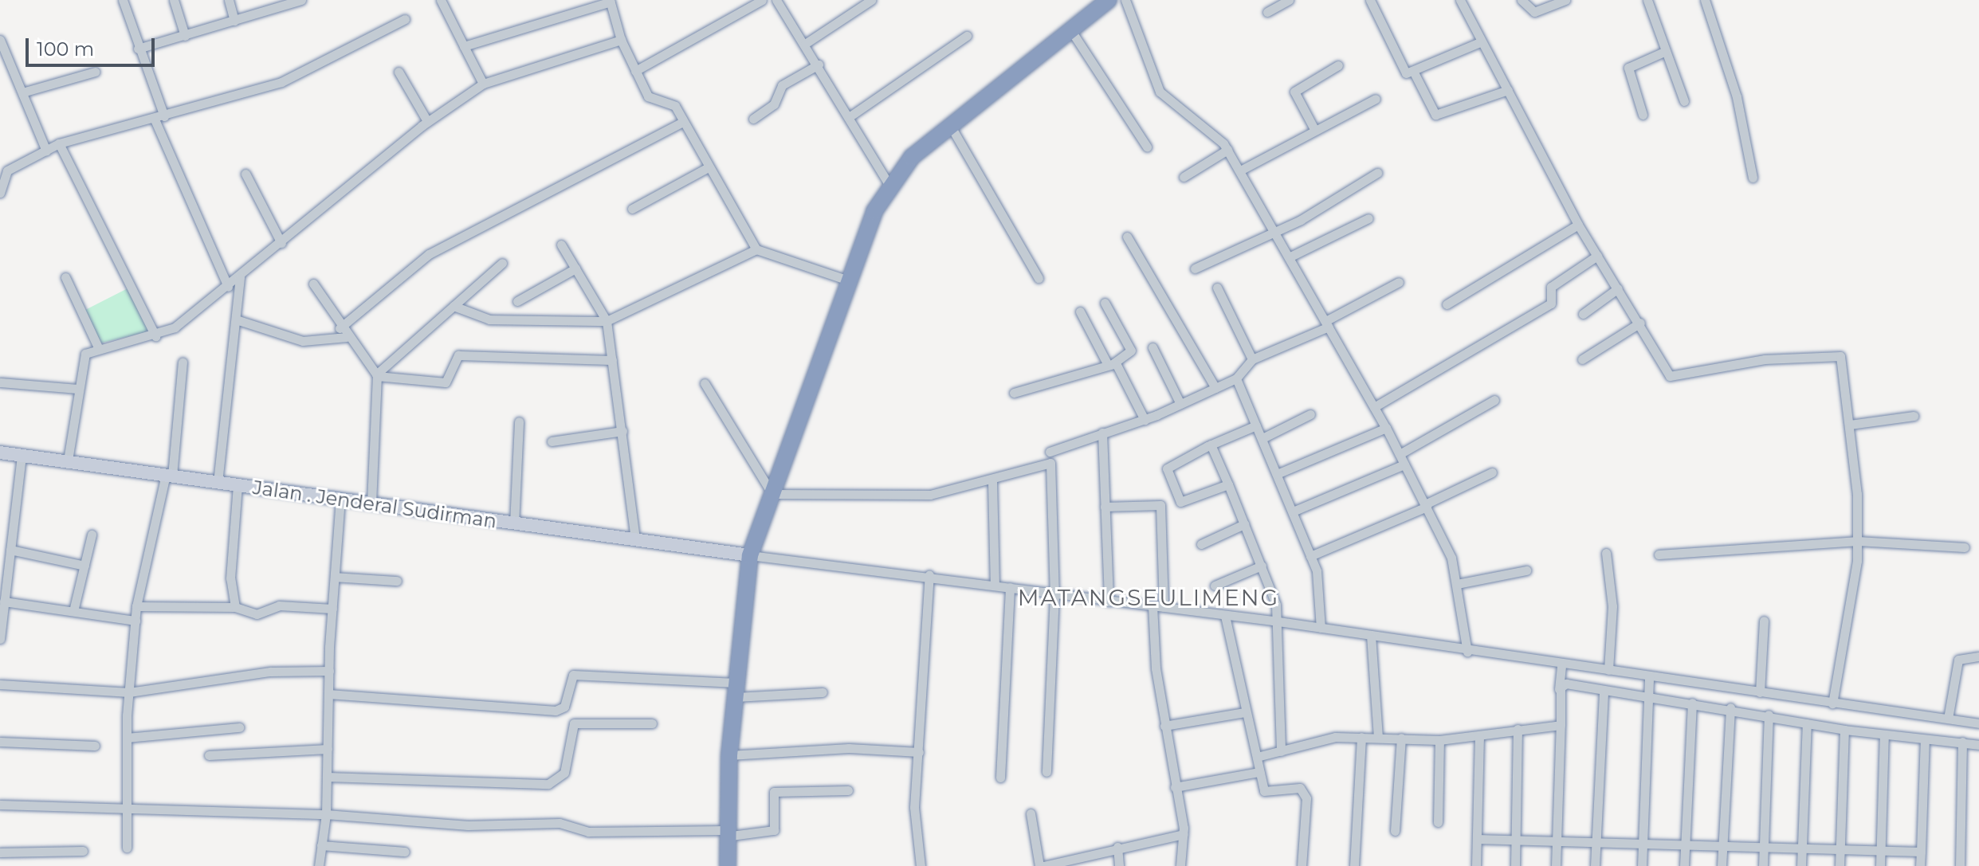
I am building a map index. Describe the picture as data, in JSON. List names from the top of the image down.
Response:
{
  "streets": {
    "street": ["Jalan . Jenderal Sudirman"]
  },
  "districts": ["MATANGSEULIMENG"],
  "scale_bar": "100 m"
}
